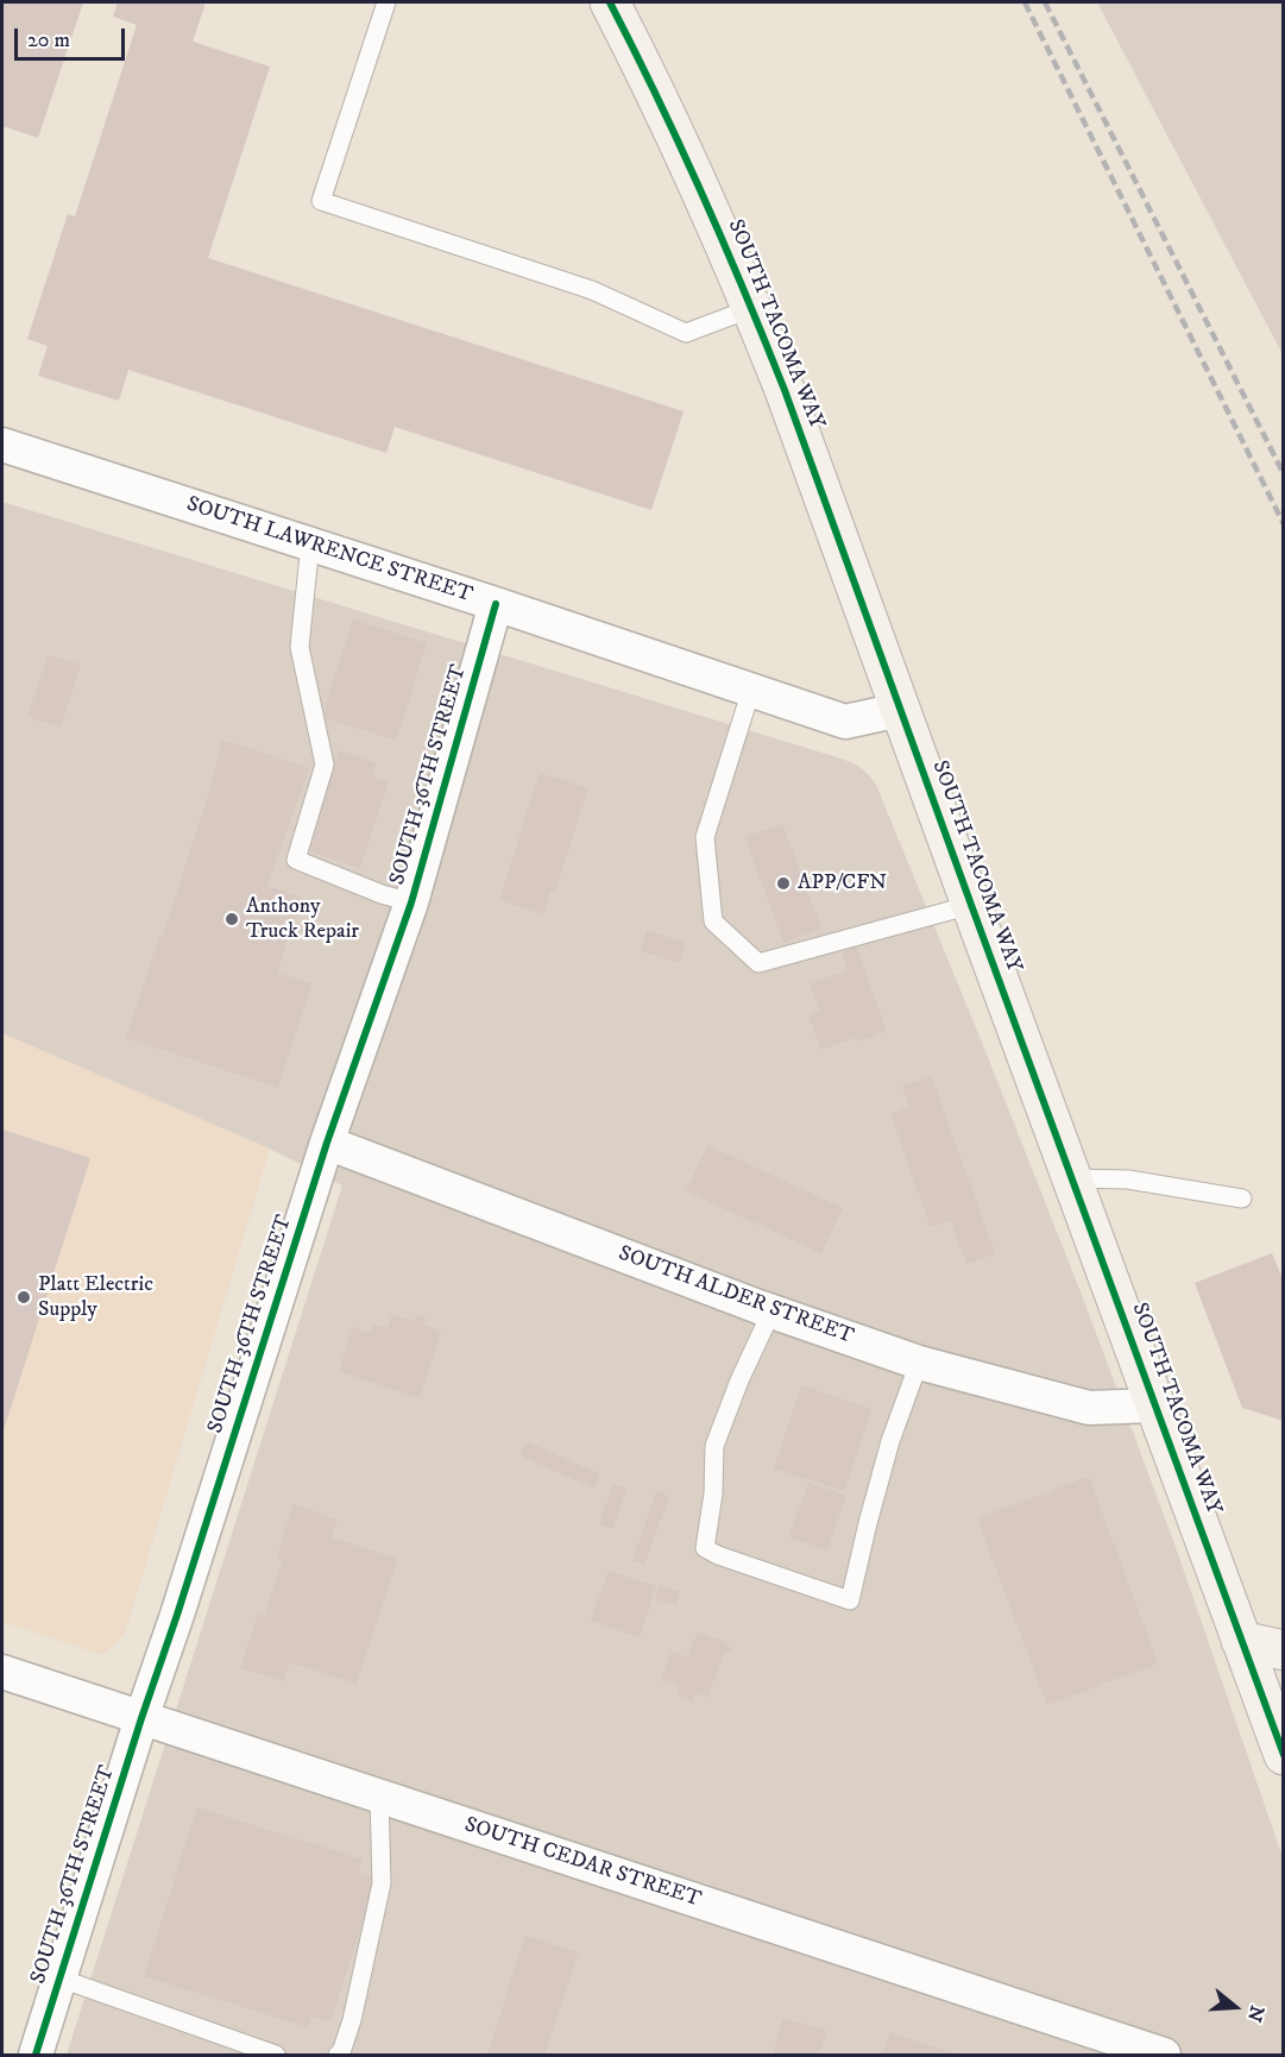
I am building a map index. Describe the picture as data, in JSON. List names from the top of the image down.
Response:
{
  "streets": {
    "main road": ["SOUTH TACOMA WAY"],
    "street": [
      "SOUTH LAWRENCE STREET",
      "SOUTH 36TH STREET",
      "SOUTH ALDER STREET",
      "SOUTH CEDAR STREET"
    ]
  },
  "crossings": [
    ["SOUTH TACOMA WAY", "SOUTH LAWRENCE STREET"],
    ["SOUTH TACOMA WAY", "SOUTH ALDER STREET"],
    ["SOUTH LAWRENCE STREET", "SOUTH 36TH STREET"],
    ["SOUTH 36TH STREET", "SOUTH ALDER STREET"],
    ["SOUTH 36TH STREET", "SOUTH CEDAR STREET"]
  ],
  "places": ["APP/CFN", "Anthony Truck Repair", "Platt Electric Supply"],
  "scale_bar": "20 m",
  "north": "right"
}
